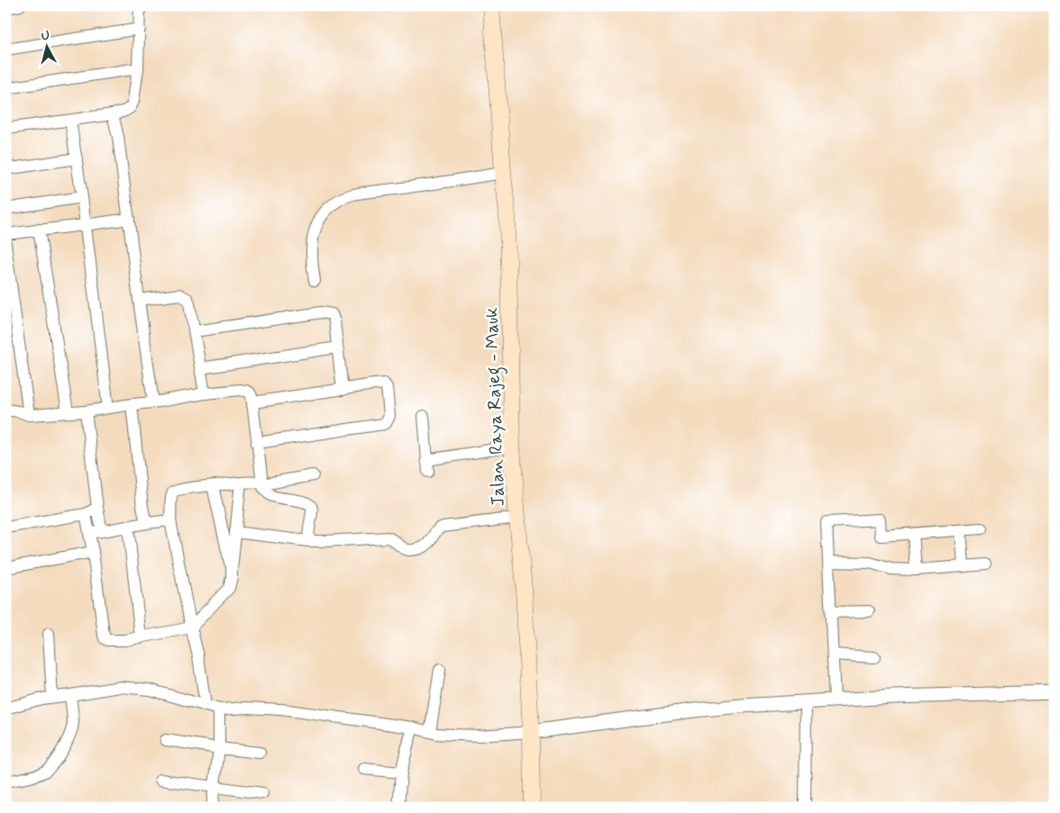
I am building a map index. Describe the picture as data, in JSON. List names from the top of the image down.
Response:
{
  "streets": {
    "main road": ["Jalan Raya Rajeg - Mauk"]
  },
  "north": "top"
}
